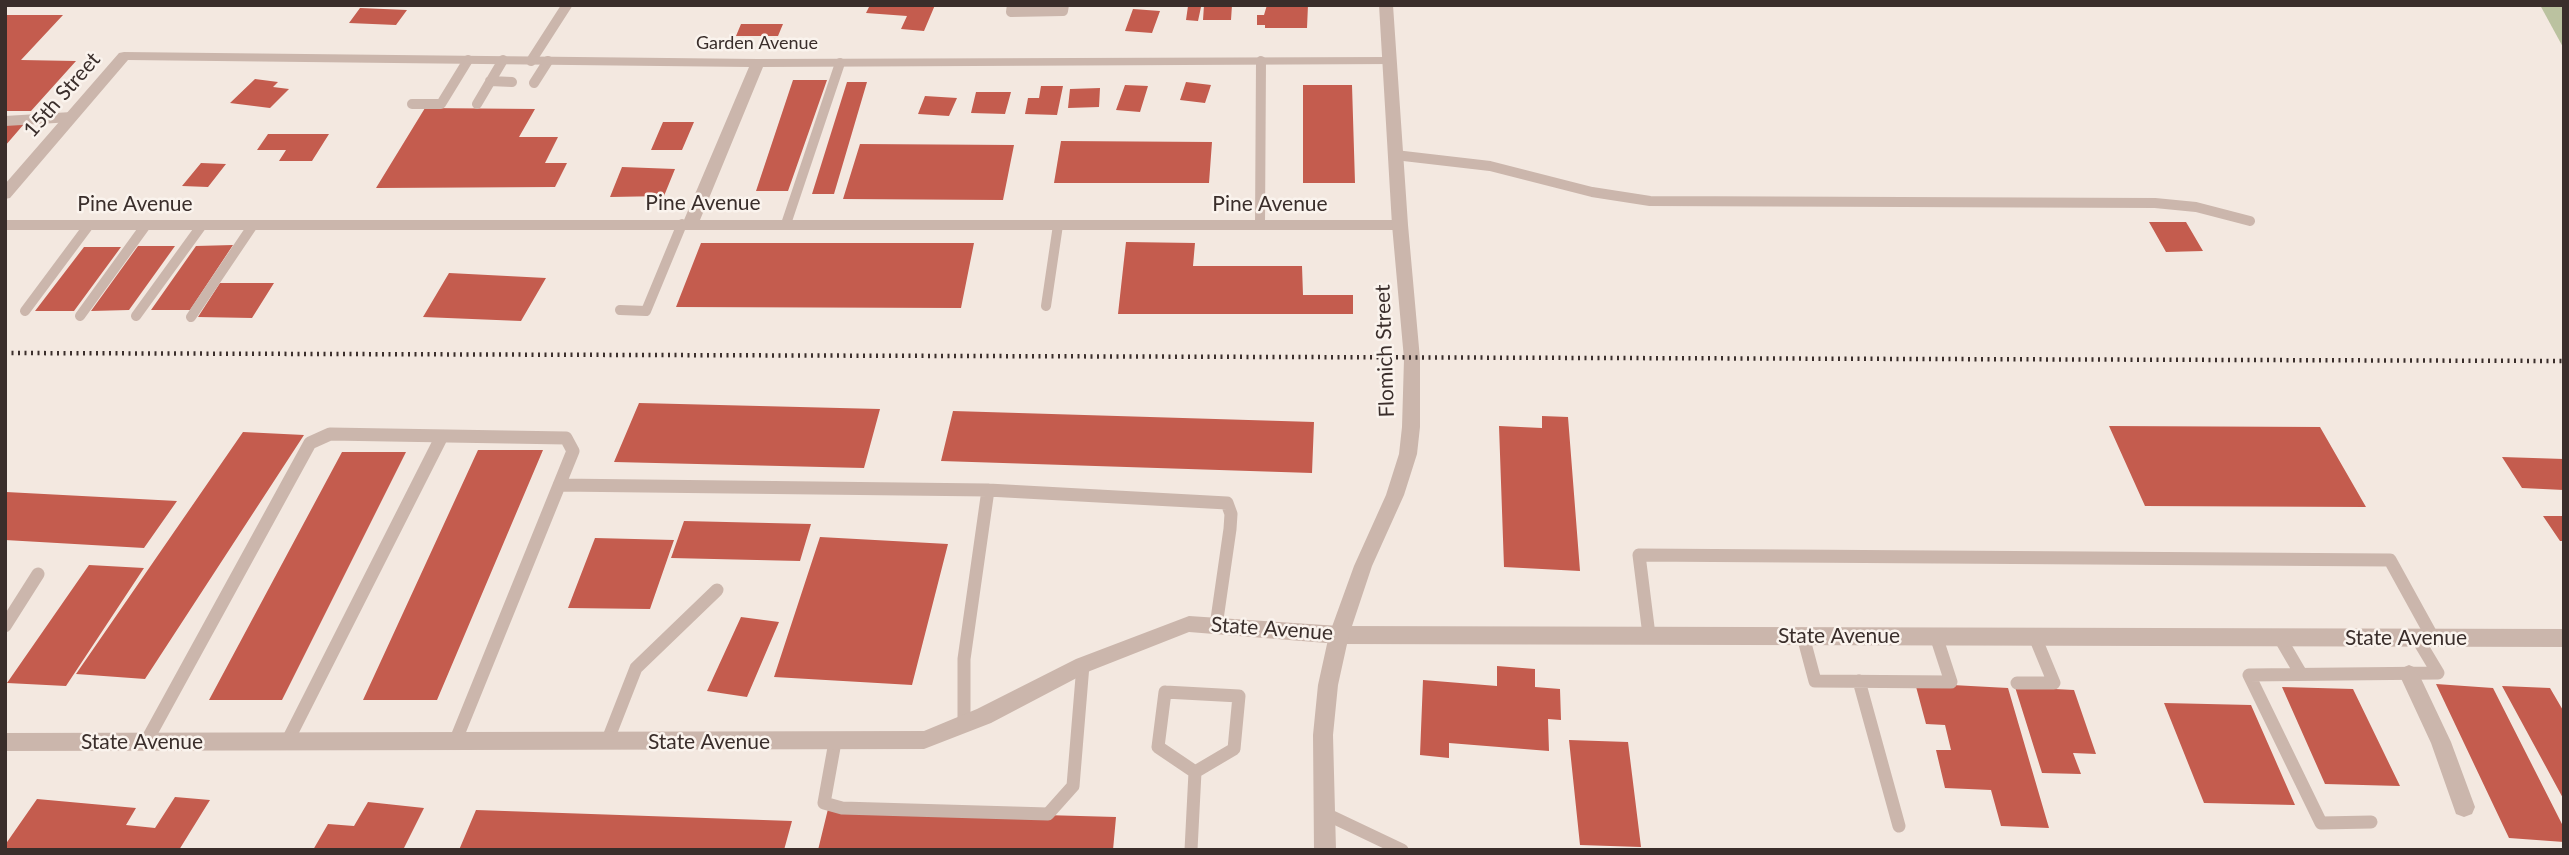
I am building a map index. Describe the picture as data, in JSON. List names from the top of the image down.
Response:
{
  "streets": {
    "street": [
      "Garden Avenue",
      "15th Street",
      "Pine Avenue",
      "Flomich Street",
      "State Avenue"
    ]
  },
  "crossings": [
    ["Garden Avenue", "15th Street"],
    ["Garden Avenue", "Flomich Street"],
    ["Pine Avenue", "Flomich Street"],
    ["Flomich Street", "State Avenue"]
  ]
}
